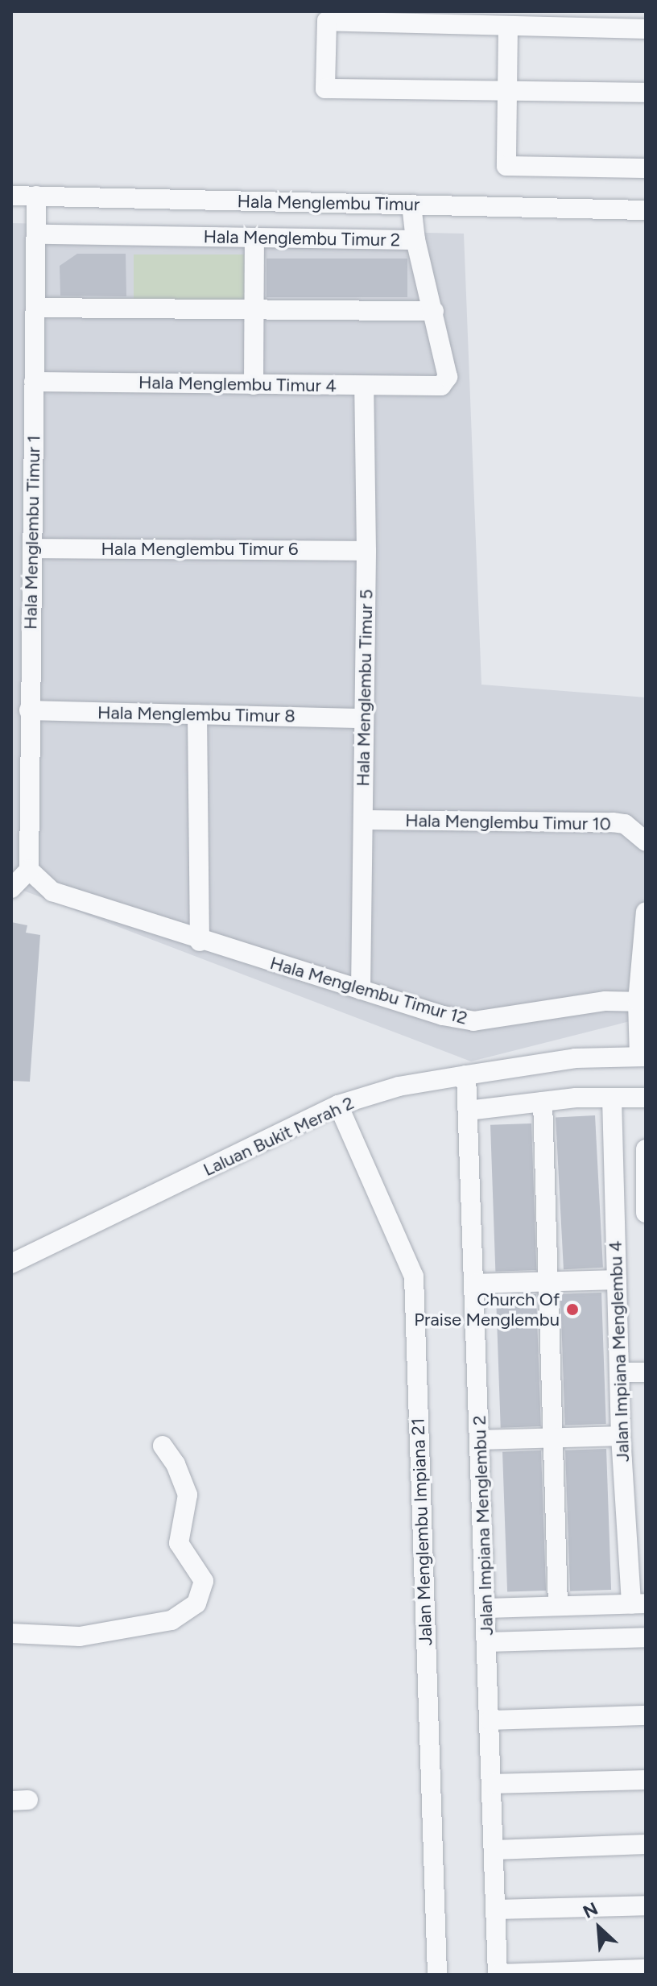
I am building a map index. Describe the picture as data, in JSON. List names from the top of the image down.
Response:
{
  "streets": {
    "street": [
      "Hala Menglembu Timur",
      "Hala Menglembu Timur 2",
      "Hala Menglembu Timur 4",
      "Hala Menglembu Timur 1",
      "Hala Menglembu Timur 6",
      "Hala Menglembu Timur 5",
      "Hala Menglembu Timur 8",
      "Hala Menglembu Timur 10",
      "Hala Menglembu Timur 12",
      "Laluan Bukit Merah 2",
      "Jalan Impiana Menglembu 4",
      "Jalan Impiana Menglembu 2",
      "Jalan Menglembu Impiana 21"
    ]
  },
  "crossings": [
    ["Hala Menglembu Timur", "Hala Menglembu Timur 1"],
    ["Hala Menglembu Timur 2", "Hala Menglembu Timur 4"],
    ["Hala Menglembu Timur 2", "Hala Menglembu Timur 1"],
    ["Hala Menglembu Timur 4", "Hala Menglembu Timur 1"],
    ["Hala Menglembu Timur 4", "Hala Menglembu Timur 5"],
    ["Hala Menglembu Timur 1", "Hala Menglembu Timur 6"],
    ["Hala Menglembu Timur 1", "Hala Menglembu Timur 8"],
    ["Hala Menglembu Timur 1", "Hala Menglembu Timur 12"],
    ["Hala Menglembu Timur 6", "Hala Menglembu Timur 5"],
    ["Hala Menglembu Timur 5", "Hala Menglembu Timur 8"],
    ["Hala Menglembu Timur 5", "Hala Menglembu Timur 10"],
    ["Hala Menglembu Timur 5", "Hala Menglembu Timur 12"],
    ["Laluan Bukit Merah 2", "Jalan Impiana Menglembu 2"],
    ["Laluan Bukit Merah 2", "Jalan Menglembu Impiana 21"]
  ],
  "places": ["Church Of Praise Menglembu"],
  "north": "top left"
}
